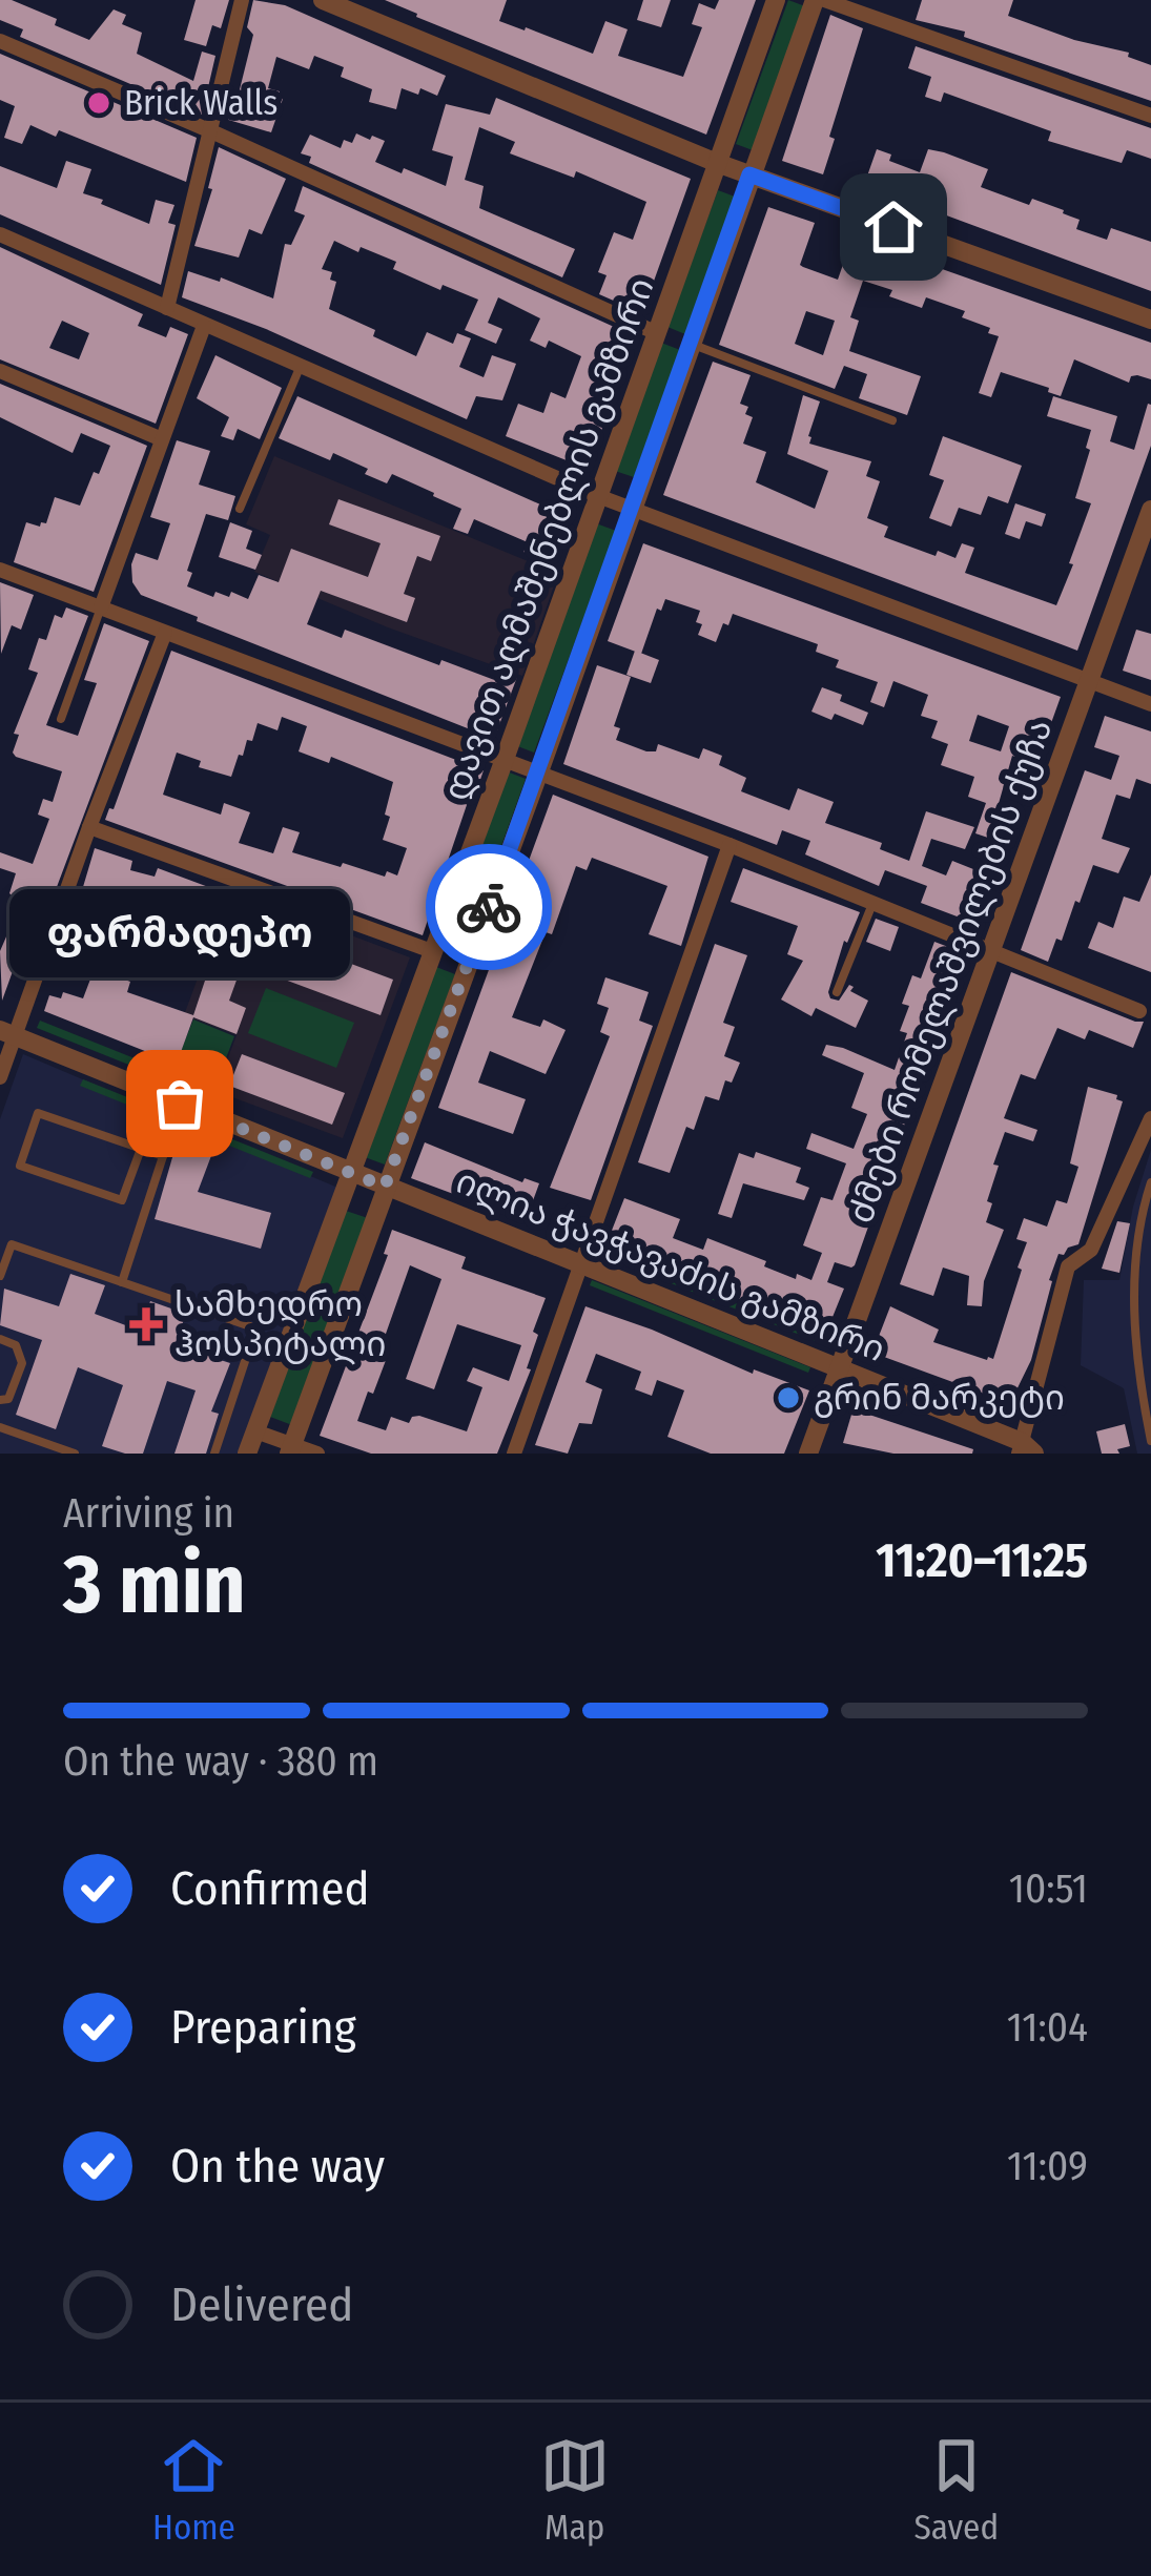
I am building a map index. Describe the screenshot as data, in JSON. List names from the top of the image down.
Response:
{
  "streets": {
    "street": ["დავით აღმაშენებლის გამზირი", "ძმები რომელაშვილების ქუჩა", "ილია ჭავჭავაძის გამზირი"]
  },
  "crossings": [
    ["დავით აღმაშენებლის გამზირი", "ილია ჭავჭავაძის გამზირი"],
    ["ძმები რომელაშვილების ქუჩა", "ილია ჭავჭავაძის გამზირი"]
  ],
  "places": {
    "other": ["Brick Walls", "ფარმადეპო", "გრინ მარკეტი"],
    "health": ["სამხედრო ჰოსპიტალი"]
  },
  "page": {
    "bubble": "ფარმადეპო",
    "heading": ["3 min", "Arriving in", "11:20–11:25"],
    "bar": "On the way · 380 m",
    "list": [
      ["Confirmed", "10:51"],
      ["Preparing", "11:04"],
      ["On the way", "11:09"],
      "Delivered"
    ],
    "tabs": ["Home", "Map", "Saved"]
  }
}
